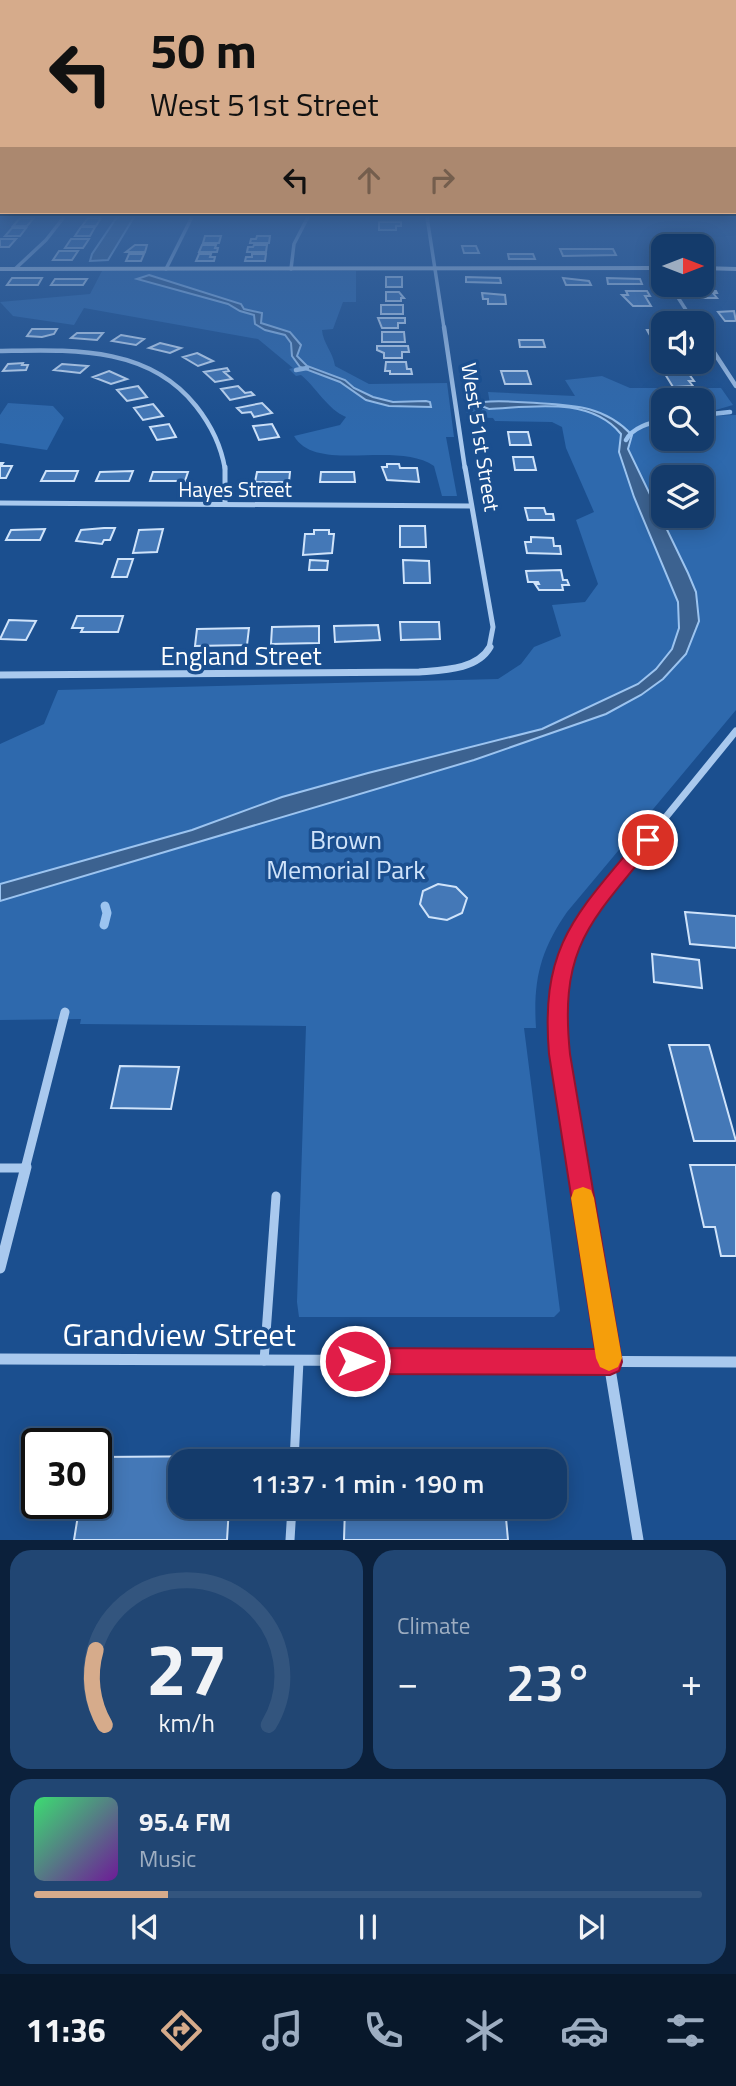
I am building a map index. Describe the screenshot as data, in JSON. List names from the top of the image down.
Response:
{
  "streets": {
    "street": [
      "West 51st Street",
      "Hayes Street",
      "England Street",
      "Grandview Street"
    ]
  },
  "crossings": [
    ["West 51st Street", "Hayes Street"],
    ["West 51st Street", "England Street"]
  ],
  "parks": ["Brown Memorial Park"],
  "north": "right",
  "page": {
    "turn": ["50 m", "West 51st Street"],
    "limit": "30",
    "trip": "11:37 · 1 min · 190 m",
    "tile": "Climate",
    "heat": ["−", "23°", "+"],
    "song": ["95.4 FM", "Music"],
    "tabs": "11:36",
    "gauge": ["27", "km/h"]
  }
}
